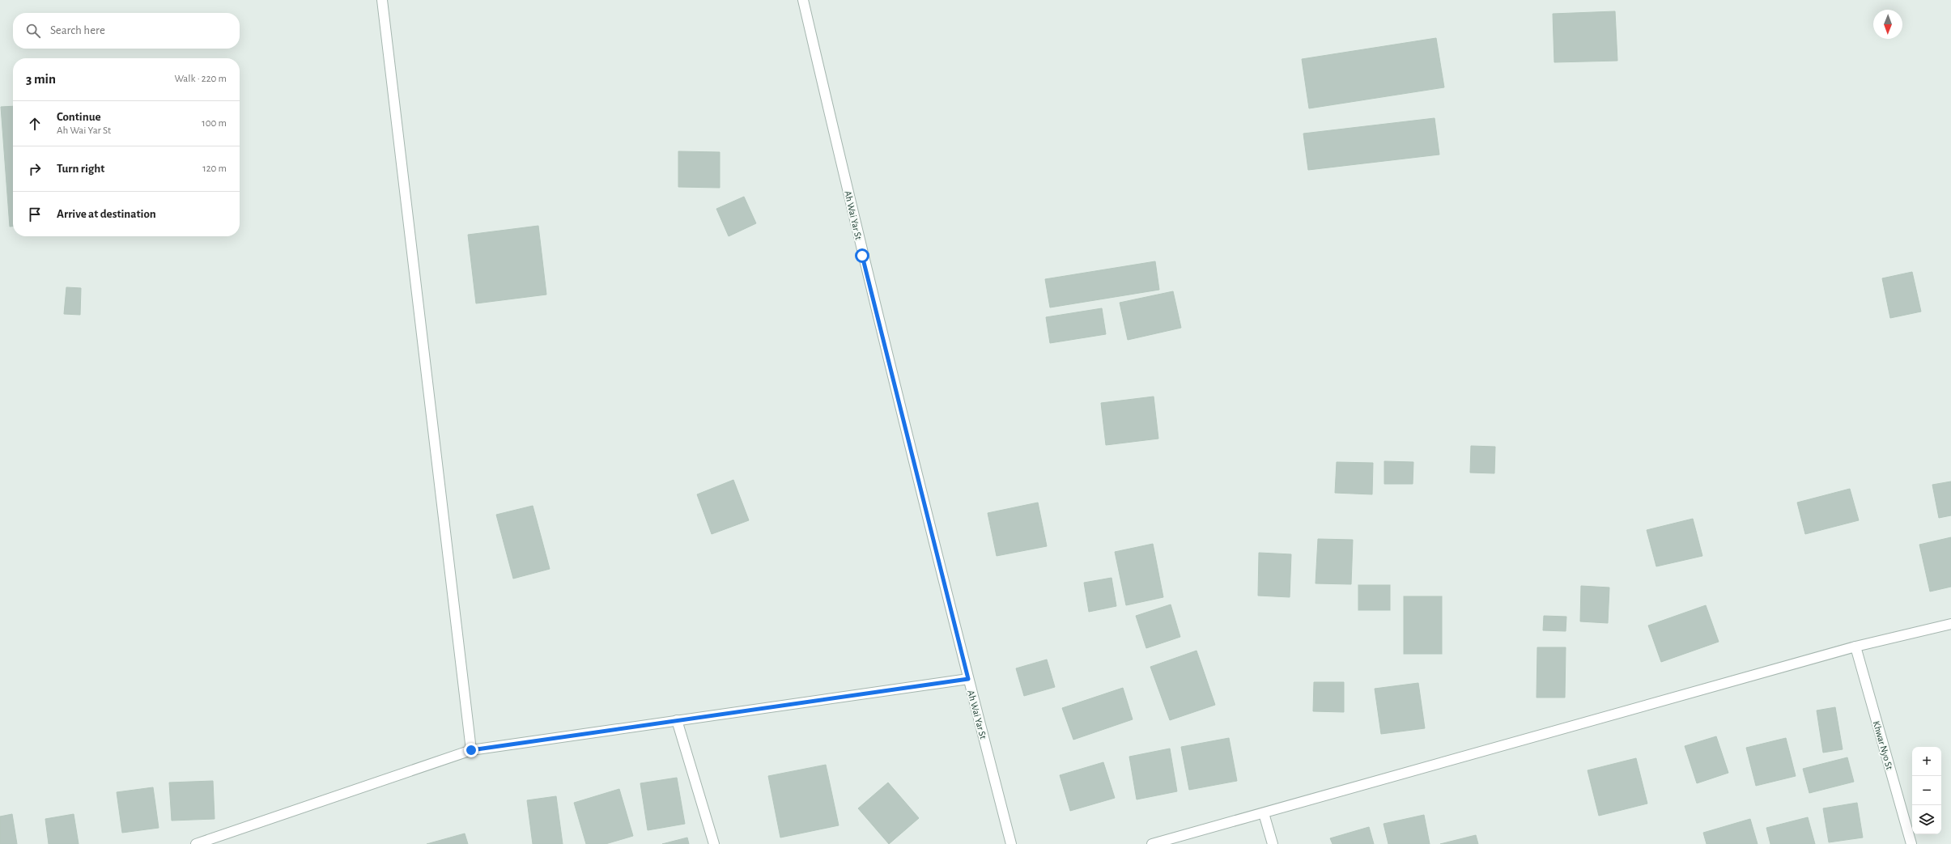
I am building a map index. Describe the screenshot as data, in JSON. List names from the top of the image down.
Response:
{
  "streets": {
    "street": ["Ah Wai Yar St", "Khwar Nyo St"]
  },
  "north": "bottom",
  "page": {
    "search": "Search here",
    "heading": ["3 min", "Walk · 220 m"],
    "list": [
      ["Continue", "Ah Wai Yar St", "100 m"],
      ["Turn right", "120 m"],
      "Arrive at destination"
    ],
    "map_buttons": ["+", "−"]
  }
}
